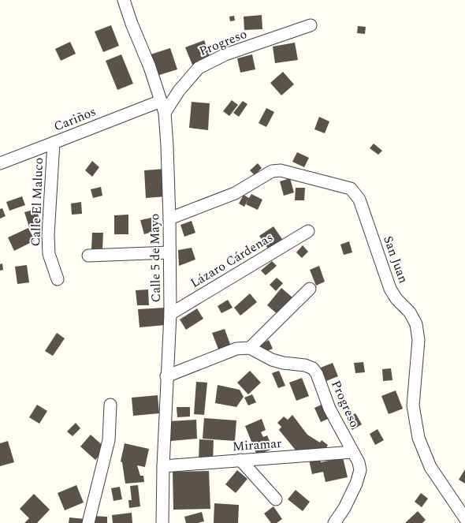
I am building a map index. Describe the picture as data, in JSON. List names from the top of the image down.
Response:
{
  "streets": {
    "street": [
      "Progreso",
      "Cariños",
      "Calle El Maluco",
      "Calle 5 de Mayo",
      "San Juan",
      "Lázaro Cárdenas",
      "Miramar"
    ]
  },
  "crossings": [
    ["Progreso", "Calle 5 de Mayo"],
    ["Progreso", "Miramar"],
    ["Cariños", "Calle El Maluco"],
    ["Cariños", "Calle 5 de Mayo"],
    ["Calle 5 de Mayo", "San Juan"],
    ["Calle 5 de Mayo", "Lázaro Cárdenas"],
    ["Calle 5 de Mayo", "Miramar"]
  ]
}
